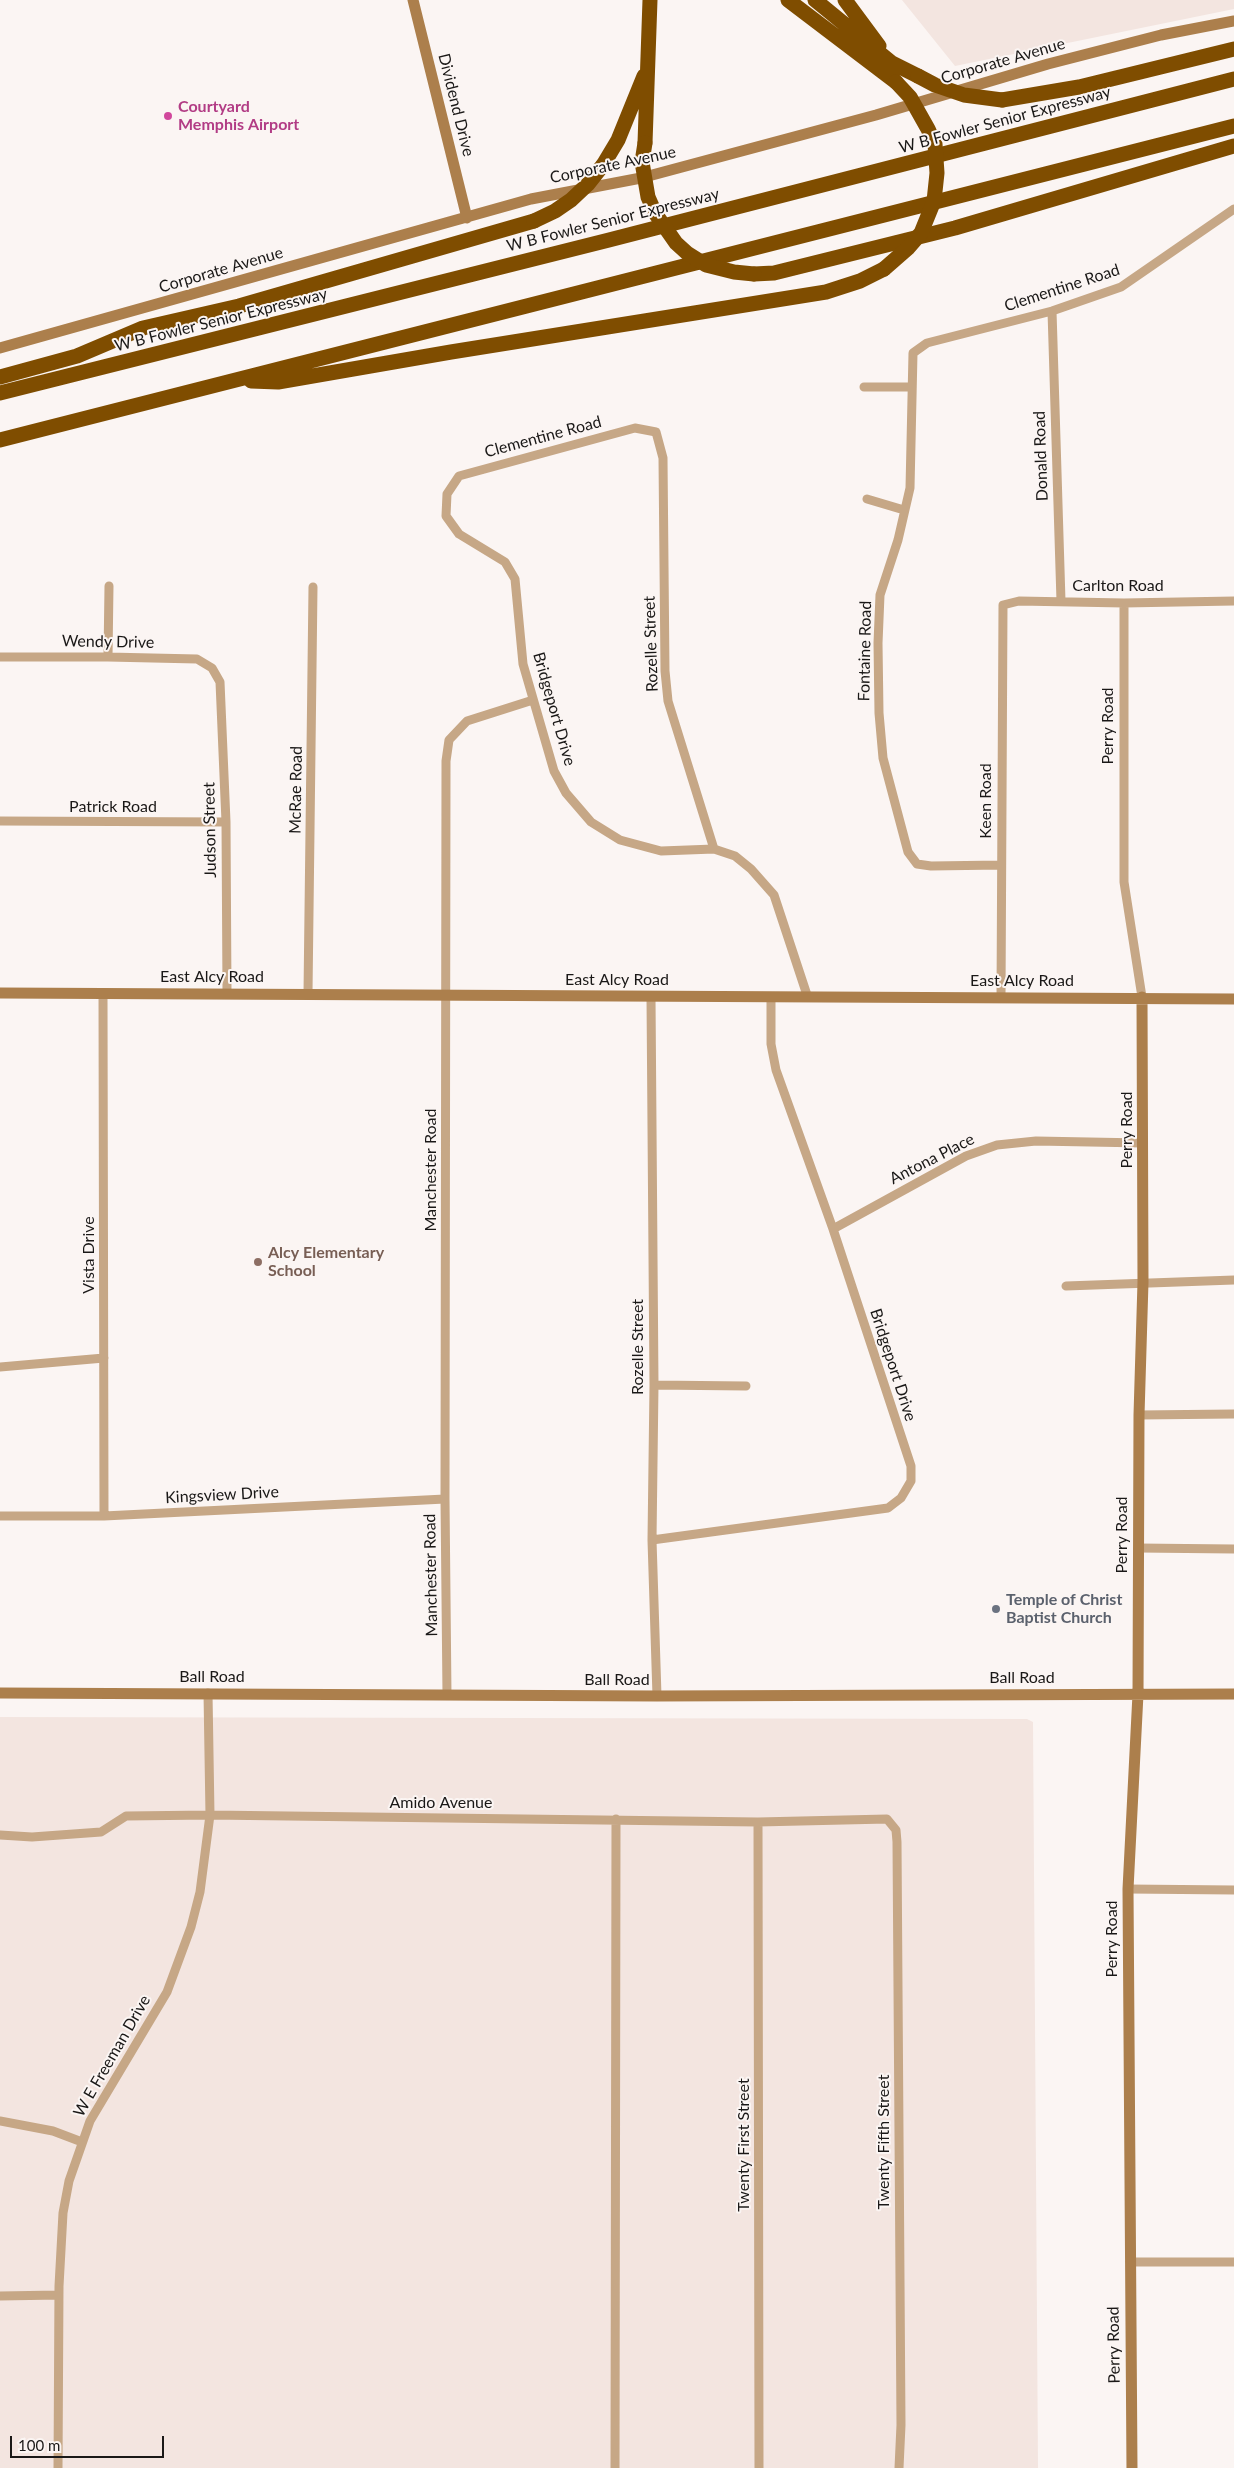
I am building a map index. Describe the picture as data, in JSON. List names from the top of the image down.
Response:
{
  "streets": {
    "highway": ["W B Fowler Senior Expressway"],
    "street": [
      "Corporate Avenue",
      "Dividend Drive",
      "Clementine Road",
      "Donald Road",
      "Carlton Road",
      "Wendy Drive",
      "Rozelle Street",
      "Fontaine Road",
      "Bridgeport Drive",
      "Perry Road",
      "McRae Road",
      "Keen Road",
      "Patrick Road",
      "Judson Street",
      "East Alcy Road",
      "Antona Place",
      "Manchester Road",
      "Vista Drive",
      "Kingsview Drive",
      "Ball Road",
      "Amido Avenue",
      "W E Freeman Drive",
      "Twenty Fifth Street",
      "Twenty First Street"
    ]
  },
  "crossings": [
    ["Corporate Avenue", "Dividend Drive"],
    ["Clementine Road", "Donald Road"],
    ["Clementine Road", "Rozelle Street"],
    ["Clementine Road", "Fontaine Road"],
    ["Clementine Road", "Bridgeport Drive"],
    ["Donald Road", "Carlton Road"],
    ["Carlton Road", "Perry Road"],
    ["Carlton Road", "Keen Road"],
    ["Wendy Drive", "Judson Street"],
    ["Rozelle Street", "Bridgeport Drive"],
    ["Rozelle Street", "East Alcy Road"],
    ["Rozelle Street", "Ball Road"],
    ["Fontaine Road", "Keen Road"],
    ["Bridgeport Drive", "East Alcy Road"],
    ["Bridgeport Drive", "Antona Place"],
    ["Bridgeport Drive", "Manchester Road"],
    ["Perry Road", "East Alcy Road"],
    ["Perry Road", "Antona Place"],
    ["Perry Road", "Ball Road"],
    ["McRae Road", "East Alcy Road"],
    ["Keen Road", "East Alcy Road"],
    ["Patrick Road", "Judson Street"],
    ["Judson Street", "East Alcy Road"],
    ["East Alcy Road", "Manchester Road"],
    ["East Alcy Road", "Vista Drive"],
    ["Manchester Road", "Kingsview Drive"],
    ["Manchester Road", "Ball Road"],
    ["Vista Drive", "Kingsview Drive"],
    ["Ball Road", "W E Freeman Drive"],
    ["Amido Avenue", "W E Freeman Drive"],
    ["Amido Avenue", "Twenty Fifth Street"],
    ["Amido Avenue", "Twenty First Street"]
  ],
  "places": ["Courtyard Memphis Airport", "Alcy Elementary School", "Temple of Christ Baptist Church"],
  "scale_bar": "100 m"
}
